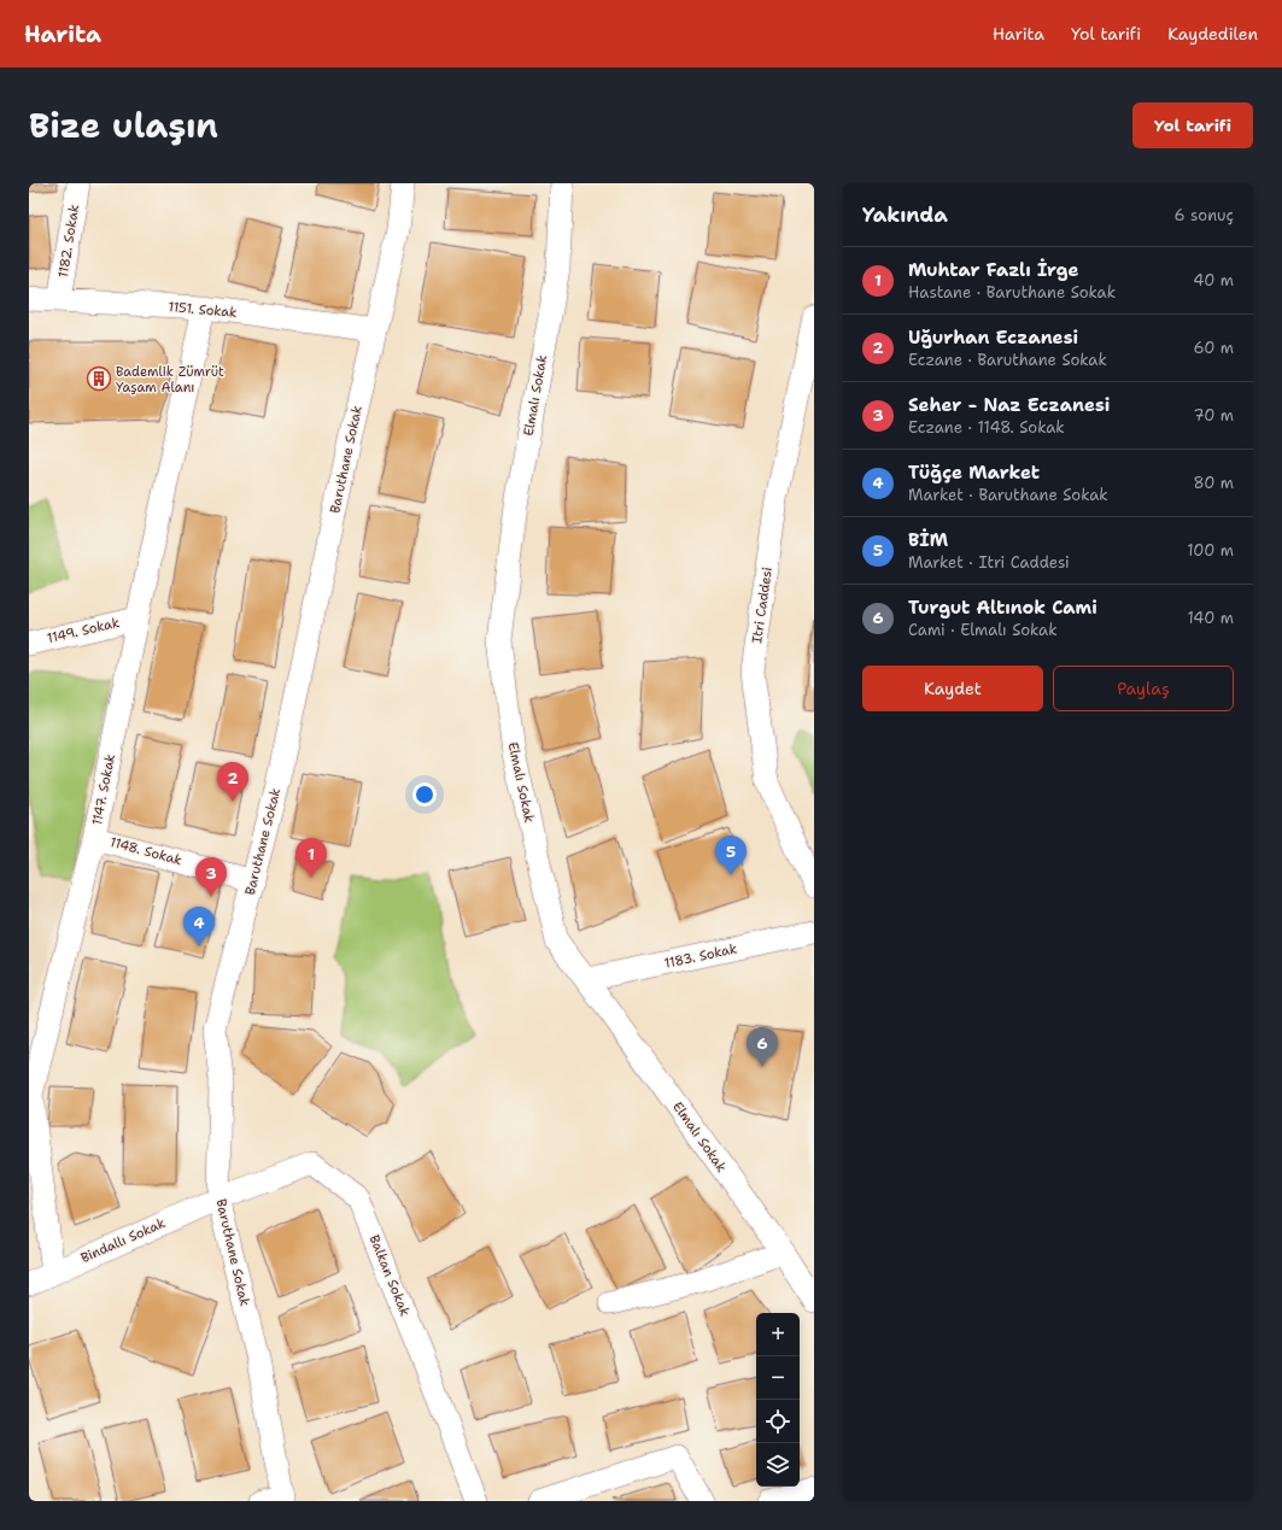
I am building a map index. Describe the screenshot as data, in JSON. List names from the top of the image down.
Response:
{
  "streets": {
    "street": [
      "1182. Sokak",
      "1151. Sokak",
      "Elmalı Sokak",
      "Baruthane Sokak",
      "Itri Caddesi",
      "1149. Sokak",
      "1147. Sokak",
      "1148. Sokak",
      "1183. Sokak",
      "Bindallı Sokak",
      "Balkan Sokak"
    ]
  },
  "crossings": [
    ["1182. Sokak", "1151. Sokak"],
    ["1151. Sokak", "Baruthane Sokak"],
    ["1151. Sokak", "1147. Sokak"],
    ["Elmalı Sokak", "1183. Sokak"],
    ["Baruthane Sokak", "1148. Sokak"],
    ["Baruthane Sokak", "Bindallı Sokak"],
    ["Baruthane Sokak", "Balkan Sokak"],
    ["1149. Sokak", "1147. Sokak"],
    ["1147. Sokak", "1148. Sokak"],
    ["1147. Sokak", "Bindallı Sokak"],
    ["Bindallı Sokak", "Balkan Sokak"]
  ],
  "places": {
    "building": ["Bademlik Zümrüt Yaşam Alanı"]
  },
  "page": {
    "header": "Harita",
    "nav": ["Harita", "Yol tarifi", "Kaydedilen"],
    "title": "Bize ulaşın",
    "buttons": [
      "Yol tarifi",
      ["Kaydet", "Paylaş"]
    ],
    "heading": ["Yakında", "6 sonuç"],
    "list": [
      {
        "mark": "1",
        "name": "Muhtar Fazlı İrge",
        "note": "Hastane · Baruthane Sokak",
        "value": "40 m"
      },
      {
        "mark": "2",
        "name": "Uğurhan Eczanesi",
        "note": "Eczane · Baruthane Sokak",
        "value": "60 m"
      },
      {
        "mark": "3",
        "name": "Seher - Naz Eczanesi",
        "note": "Eczane · 1148. Sokak",
        "value": "70 m"
      },
      {
        "mark": "4",
        "name": "Tüğçe Market",
        "note": "Market · Baruthane Sokak",
        "value": "80 m"
      },
      {
        "mark": "5",
        "name": "BİM",
        "note": "Market · Itri Caddesi",
        "value": "100 m"
      },
      {
        "mark": "6",
        "name": "Turgut Altınok Cami",
        "note": "Cami · Elmalı Sokak",
        "value": "140 m"
      }
    ],
    "pins": [
      "2",
      "5",
      "1",
      "3",
      "4",
      "6"
    ],
    "map_buttons": ["+", "−"]
  }
}
